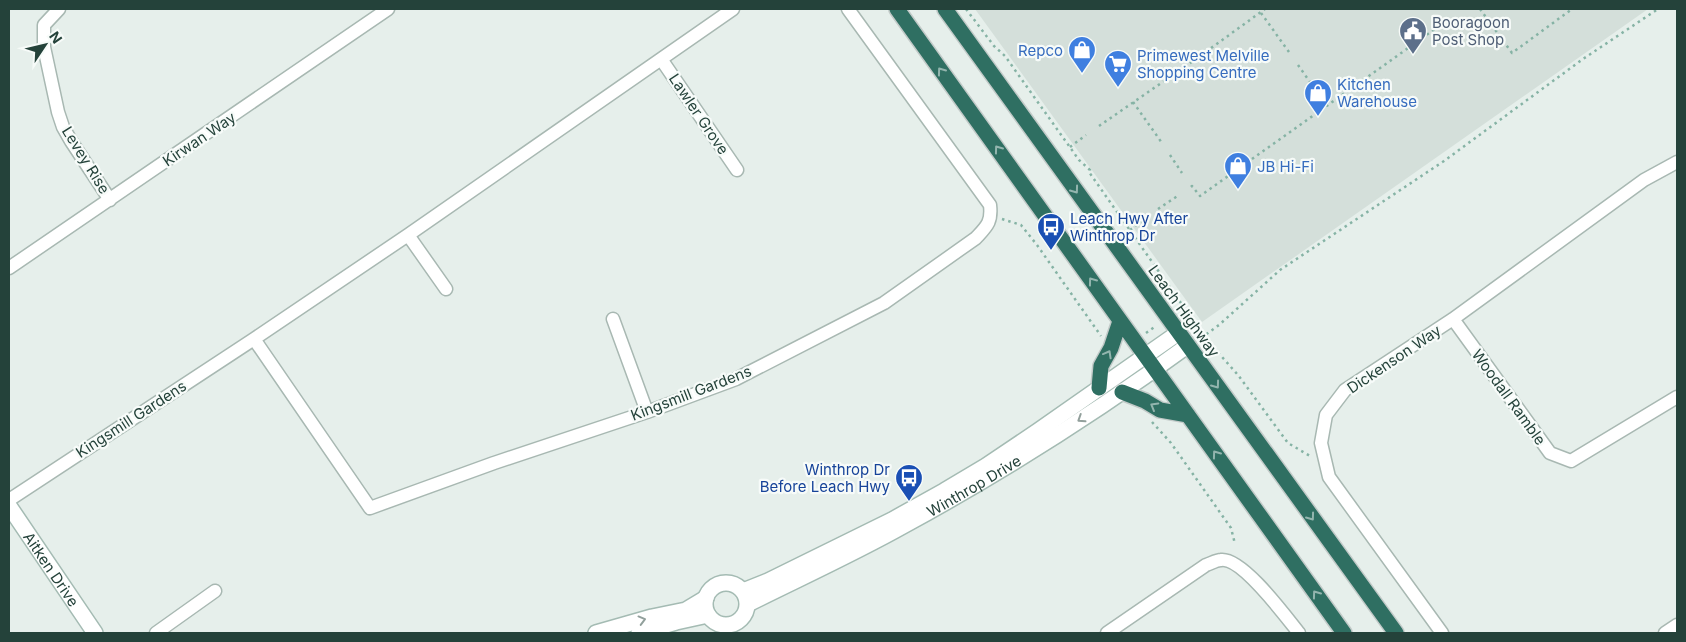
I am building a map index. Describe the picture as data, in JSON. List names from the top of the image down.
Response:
{
  "streets": {
    "highway": ["Leach Highway"],
    "street": [
      "Lawler Grove",
      "Kirwan Way",
      "Levey Rise",
      "Dickenson Way",
      "Kingsmill Gardens",
      "Woodall Ramble",
      "Winthrop Drive",
      "Aitken Drive"
    ]
  },
  "crossings": [
    ["Lawler Grove", "Kingsmill Gardens"],
    ["Kirwan Way", "Levey Rise"],
    ["Leach Highway", "Winthrop Drive"],
    ["Dickenson Way", "Woodall Ramble"]
  ],
  "places": {
    "public building": ["Booragoon Post Shop"],
    "shop": ["Repco", "Kitchen Warehouse", "JB Hi-Fi"],
    "supermarket": ["Primewest Melville Shopping Centre"],
    "bus stop": ["Leach Hwy After Winthrop Dr", "Winthrop Dr Before Leach Hwy"]
  },
  "north": "top right"
}
